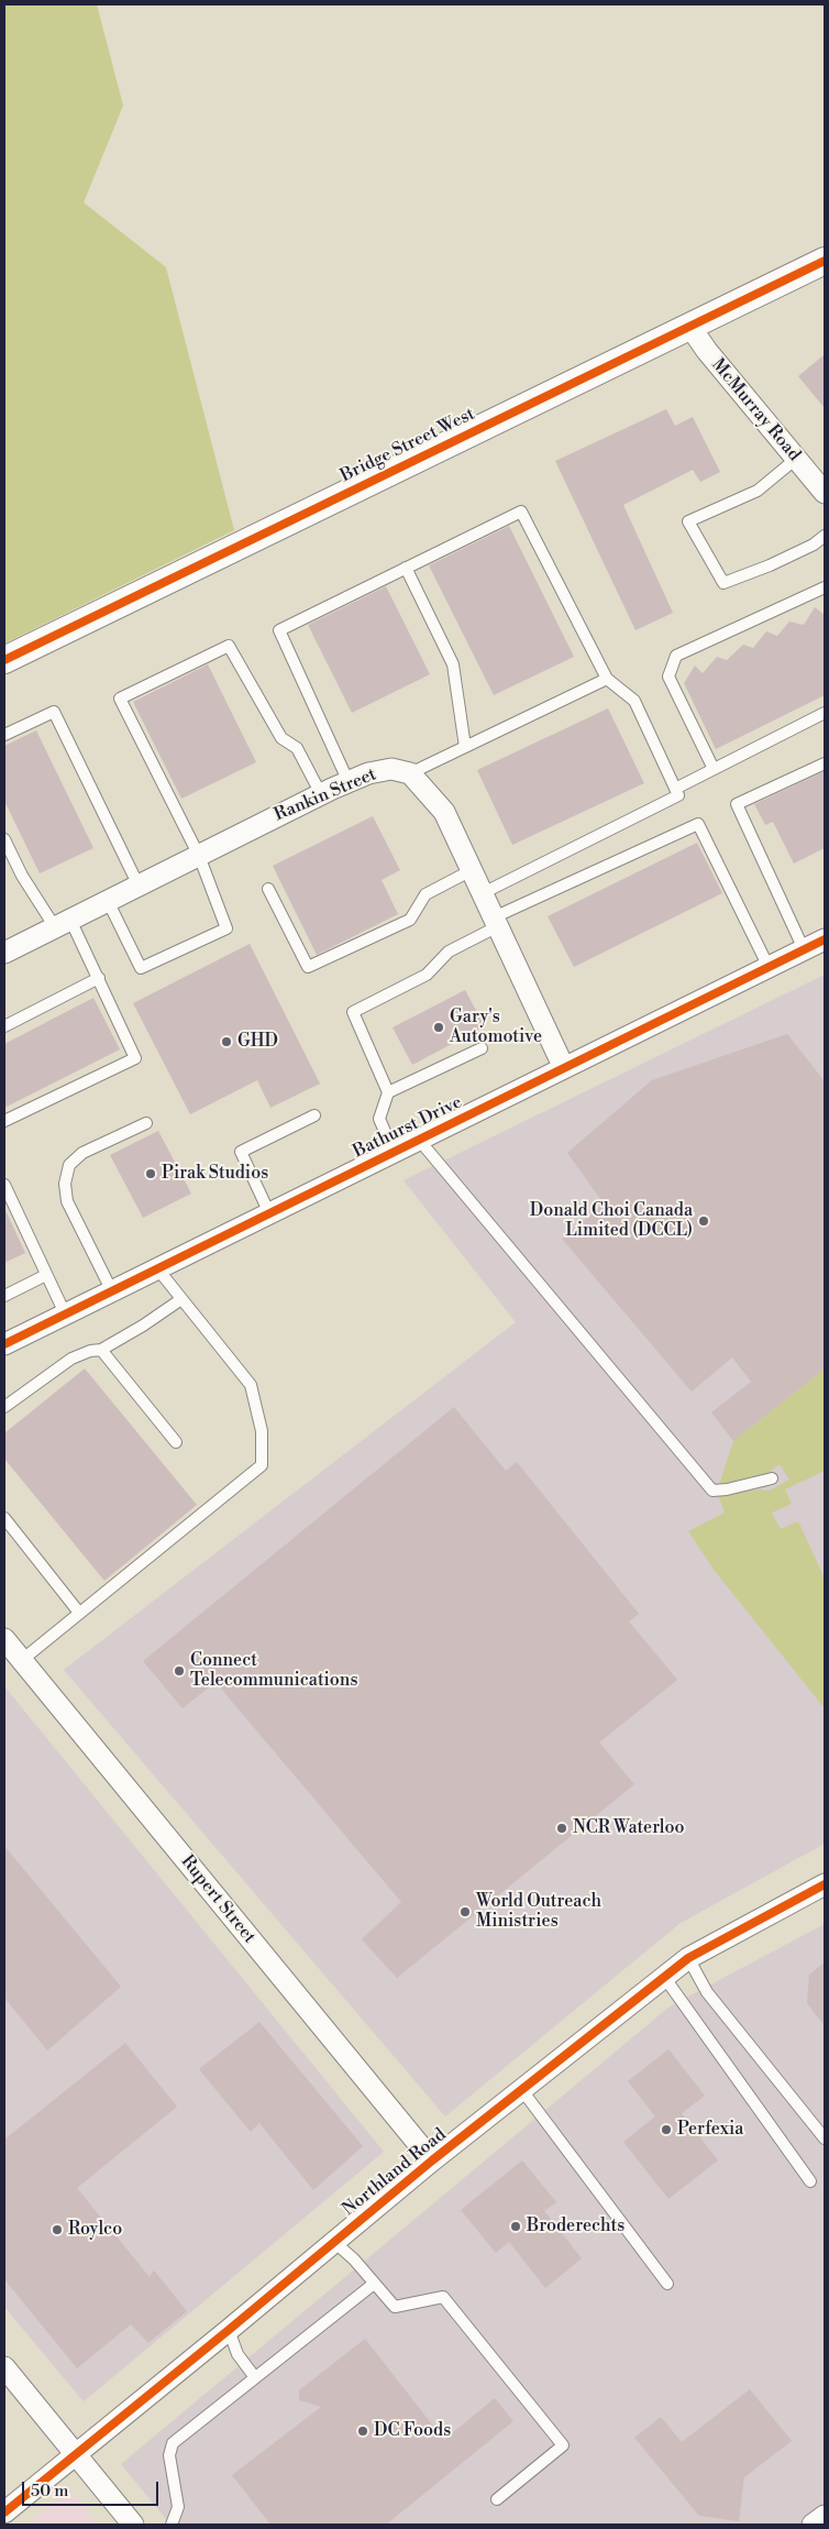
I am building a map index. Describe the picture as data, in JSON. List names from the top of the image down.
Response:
{
  "streets": {
    "street": [
      "McMurray Road",
      "Bridge Street West",
      "Rankin Street",
      "Bathurst Drive",
      "Rupert Street",
      "Northland Road"
    ]
  },
  "crossings": [
    ["McMurray Road", "Bridge Street West"],
    ["Rupert Street", "Northland Road"]
  ],
  "places": [
    "Gary's Automotive",
    "GHD",
    "Pirak Studios",
    "Donald Choi Canada Limited (DCCL)",
    "Connect Telecommunications",
    "NCR Waterloo",
    "World Outreach Ministries",
    "Perfexia",
    "Broderechts",
    "Roylco",
    "DC Foods"
  ],
  "scale_bar": "50 m"
}
